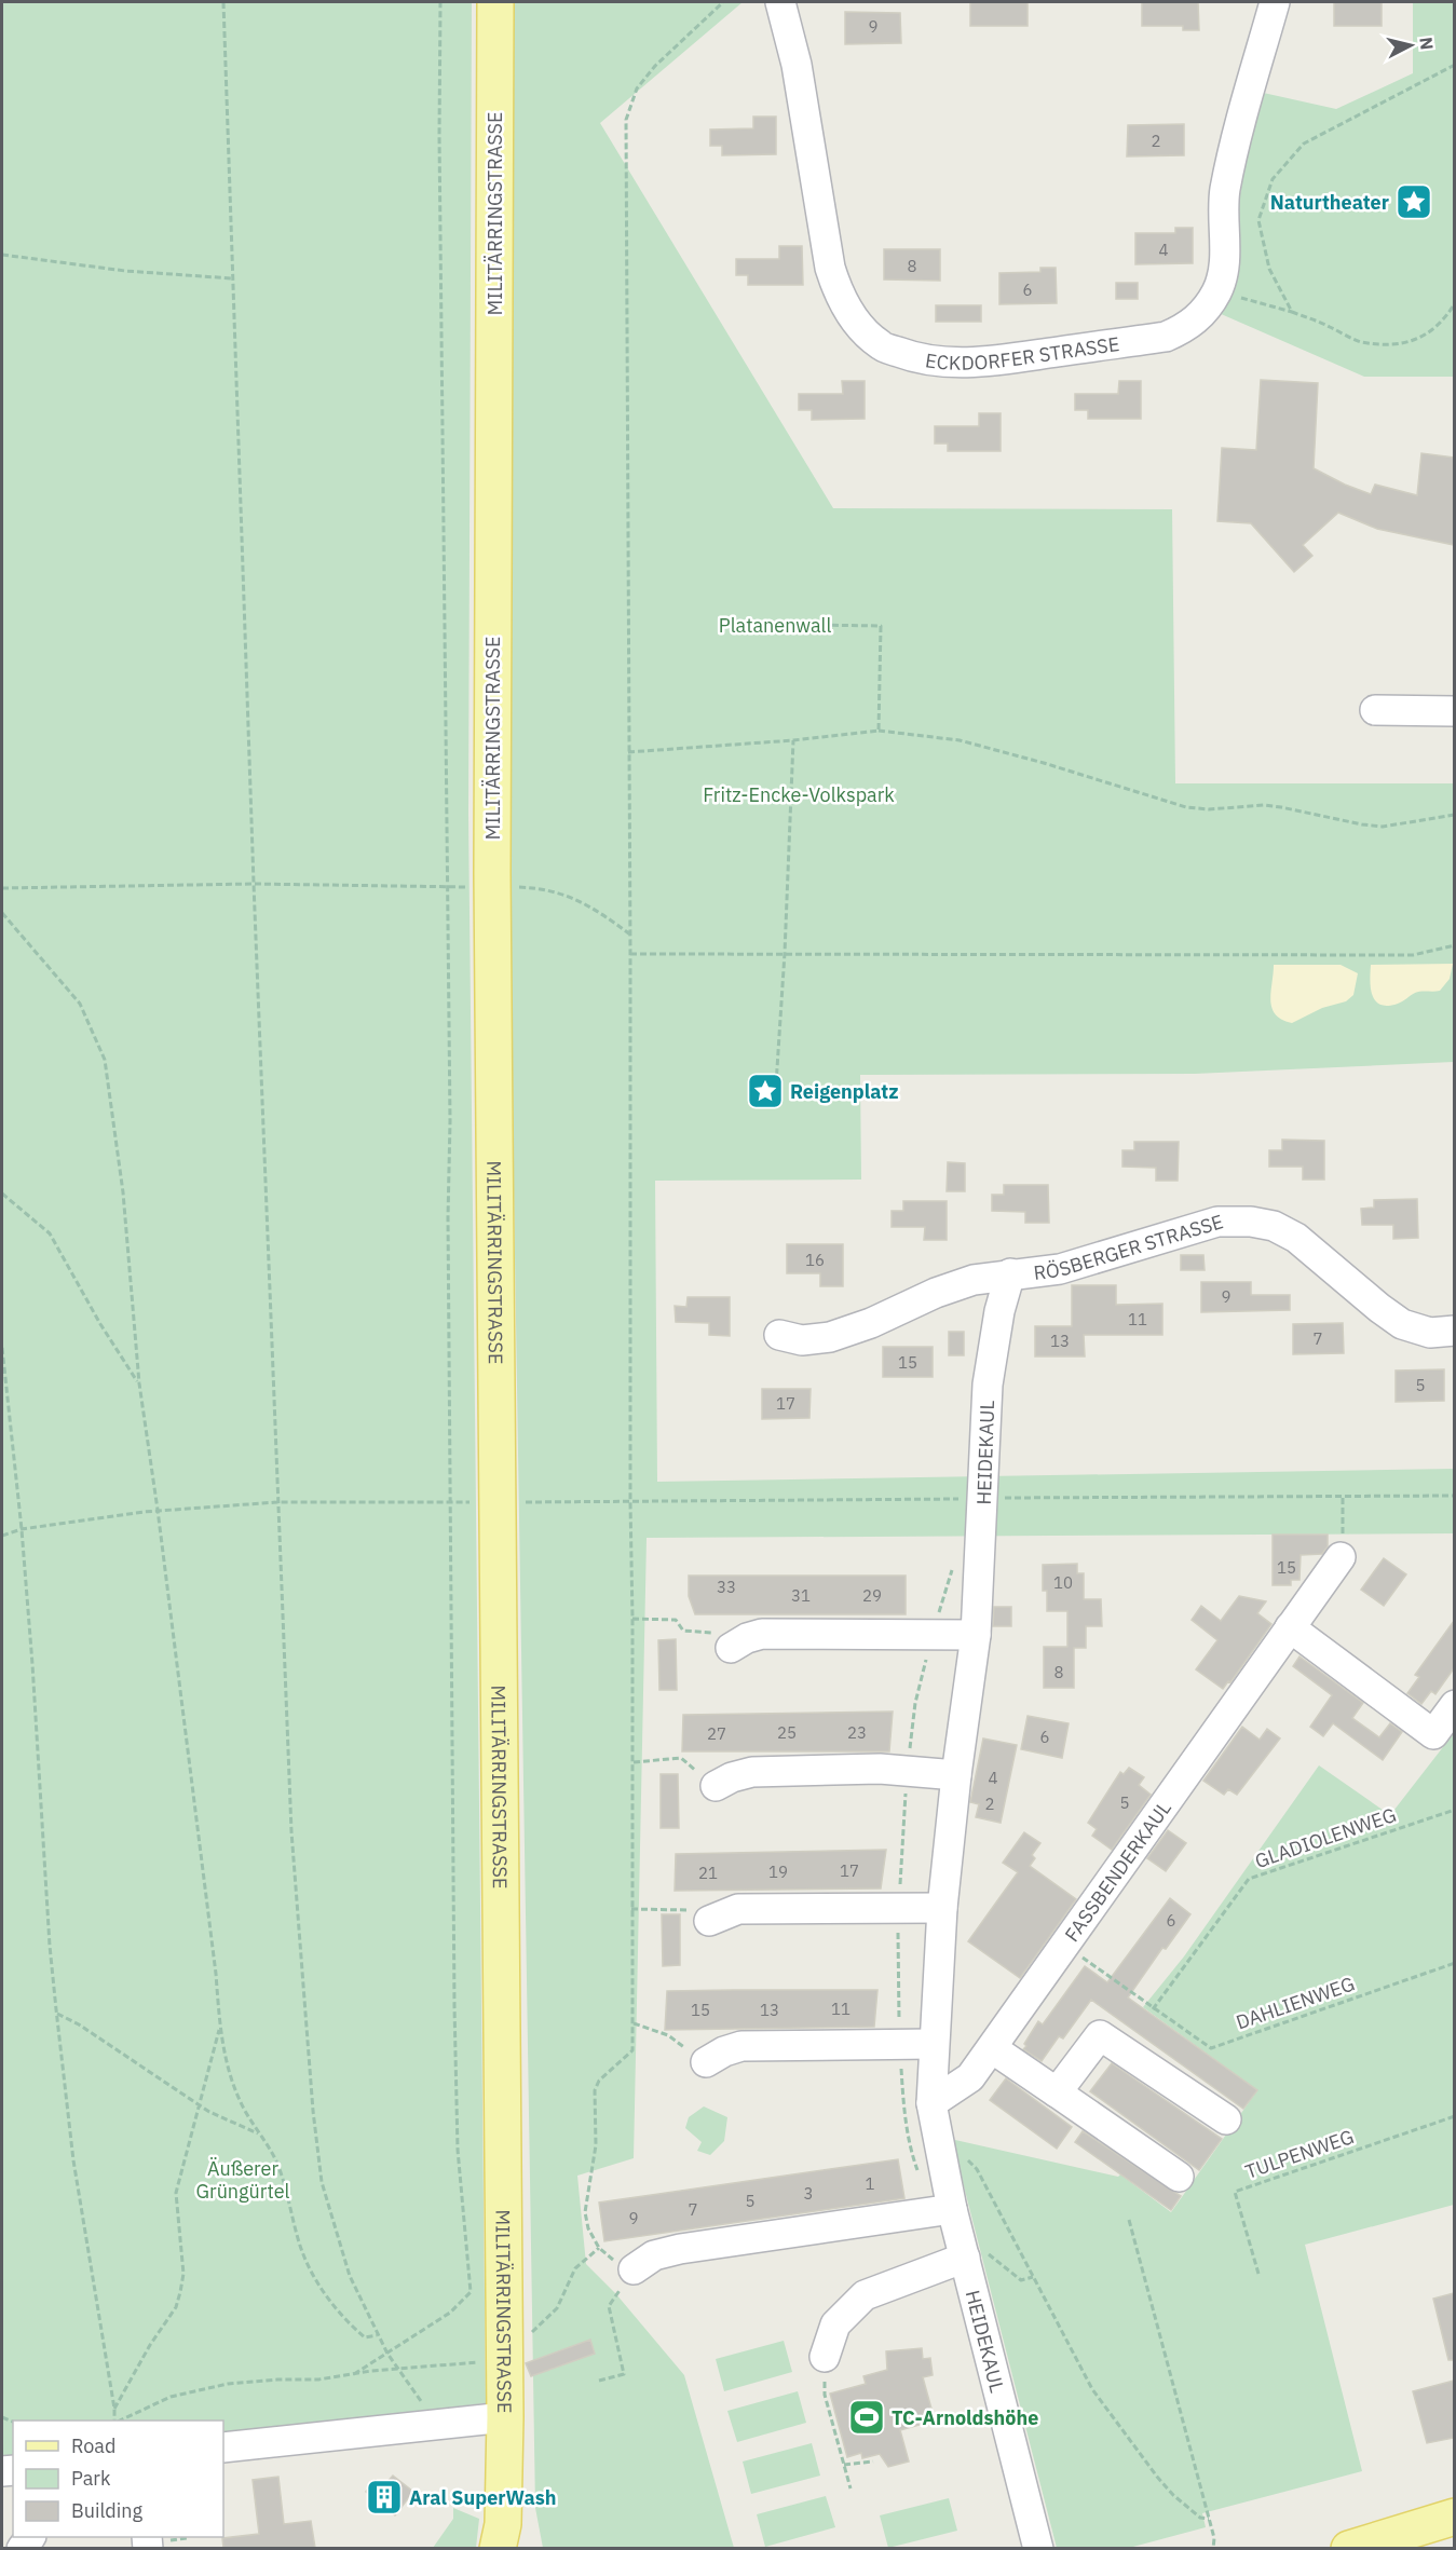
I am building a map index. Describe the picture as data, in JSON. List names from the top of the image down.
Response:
{
  "streets": {
    "main road": ["MILITÄRRINGSTRASSE"],
    "street": [
      "ECKDORFER STRASSE",
      "RÖSBERGER STRASSE",
      "HEIDEKAUL",
      "FASSBENDERKAUL"
    ],
    "path": ["GLADIOLENWEG", "DAHLIENWEG", "TULPENWEG"]
  },
  "crossings": [
    ["RÖSBERGER STRASSE", "HEIDEKAUL"],
    ["HEIDEKAUL", "FASSBENDERKAUL"],
    ["GLADIOLENWEG", "DAHLIENWEG"]
  ],
  "parks": ["Platanenwall", "Fritz-Encke-Volkspark", "Äußerer Grüngürtel"],
  "places": {
    "place": ["Naturtheater", "Reigenplatz"],
    "sports": ["TC-Arnoldshöhe"],
    "building": ["Aral SuperWash"]
  },
  "house_numbers": [
    "9",
    "2",
    "4",
    "8",
    "6",
    "16",
    "9",
    "11",
    "7",
    "13",
    "15",
    "5",
    "17",
    "15",
    "10",
    "33",
    "31",
    "29",
    "8",
    "25",
    "23",
    "27",
    "6",
    "4",
    "5",
    "2",
    "17",
    "19",
    "21",
    "6",
    "11",
    "15",
    "13",
    "1",
    "3",
    "5",
    "7",
    "9"
  ],
  "legend": ["Road", "Park", "Building"],
  "north": "right"
}
